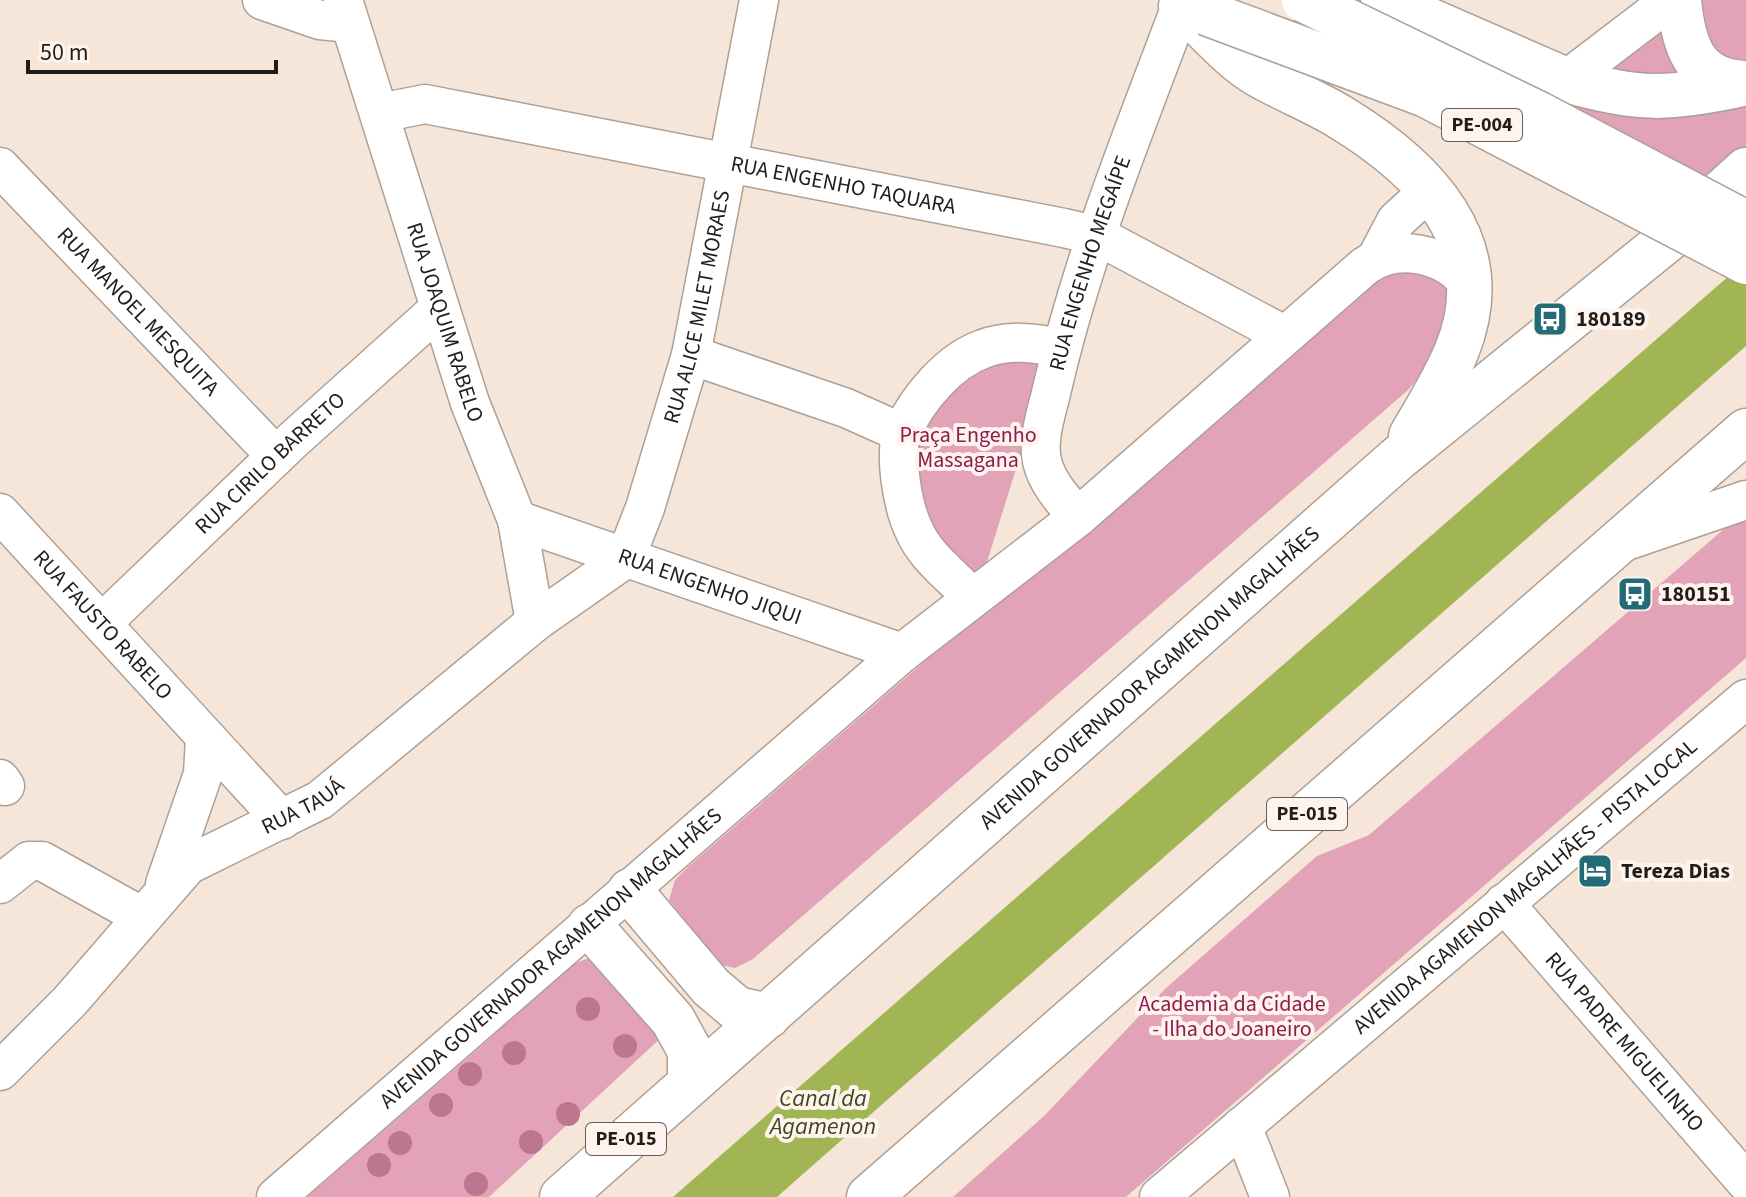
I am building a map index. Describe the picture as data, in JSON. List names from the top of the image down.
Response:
{
  "streets": {
    "main road": ["PE-004", "AVENIDA GOVERNADOR AGAMENON MAGALHÃES", "PE-015"],
    "street": [
      "RUA ENGENHO TAQUARA",
      "RUA ENGENHO MEGAÍPE",
      "RUA ALICE MILET MORAES",
      "RUA MANOEL MESQUITA",
      "RUA JOAQUIM RABELO",
      "RUA CIRILO BARRETO",
      "RUA ENGENHO JIQUI",
      "RUA FAUSTO RABELO",
      "RUA TAUÁ",
      "AVENIDA AGAMENON MAGALHÃES - PISTA LOCAL",
      "RUA PADRE MIGUELINHO"
    ]
  },
  "crossings": [
    ["PE-004", "RUA ENGENHO MEGAÍPE"],
    ["RUA ENGENHO TAQUARA", "RUA ENGENHO MEGAÍPE"],
    ["RUA ENGENHO TAQUARA", "RUA ALICE MILET MORAES"],
    ["RUA ENGENHO TAQUARA", "RUA JOAQUIM RABELO"],
    ["RUA ENGENHO TAQUARA", "AVENIDA GOVERNADOR AGAMENON MAGALHÃES"],
    ["RUA ENGENHO MEGAÍPE", "AVENIDA GOVERNADOR AGAMENON MAGALHÃES"],
    ["RUA ALICE MILET MORAES", "RUA ENGENHO JIQUI"],
    ["RUA ALICE MILET MORAES", "RUA TAUÁ"],
    ["RUA MANOEL MESQUITA", "RUA CIRILO BARRETO"],
    ["RUA JOAQUIM RABELO", "RUA CIRILO BARRETO"],
    ["RUA JOAQUIM RABELO", "RUA ENGENHO JIQUI"],
    ["RUA JOAQUIM RABELO", "RUA TAUÁ"],
    ["RUA CIRILO BARRETO", "RUA FAUSTO RABELO"],
    ["RUA ENGENHO JIQUI", "AVENIDA GOVERNADOR AGAMENON MAGALHÃES"],
    ["RUA ENGENHO JIQUI", "RUA TAUÁ"],
    ["RUA FAUSTO RABELO", "RUA TAUÁ"],
    ["AVENIDA AGAMENON MAGALHÃES - PISTA LOCAL", "RUA PADRE MIGUELINHO"]
  ],
  "water": ["Canal da Agamenon"],
  "parks": ["Praça Engenho Massagana", "Academia da Cidade - Ilha do Joaneiro"],
  "places": {
    "bus stop": ["180189", "180151"],
    "hotel": ["Tereza Dias"]
  },
  "scale_bar": "50 m"
}
